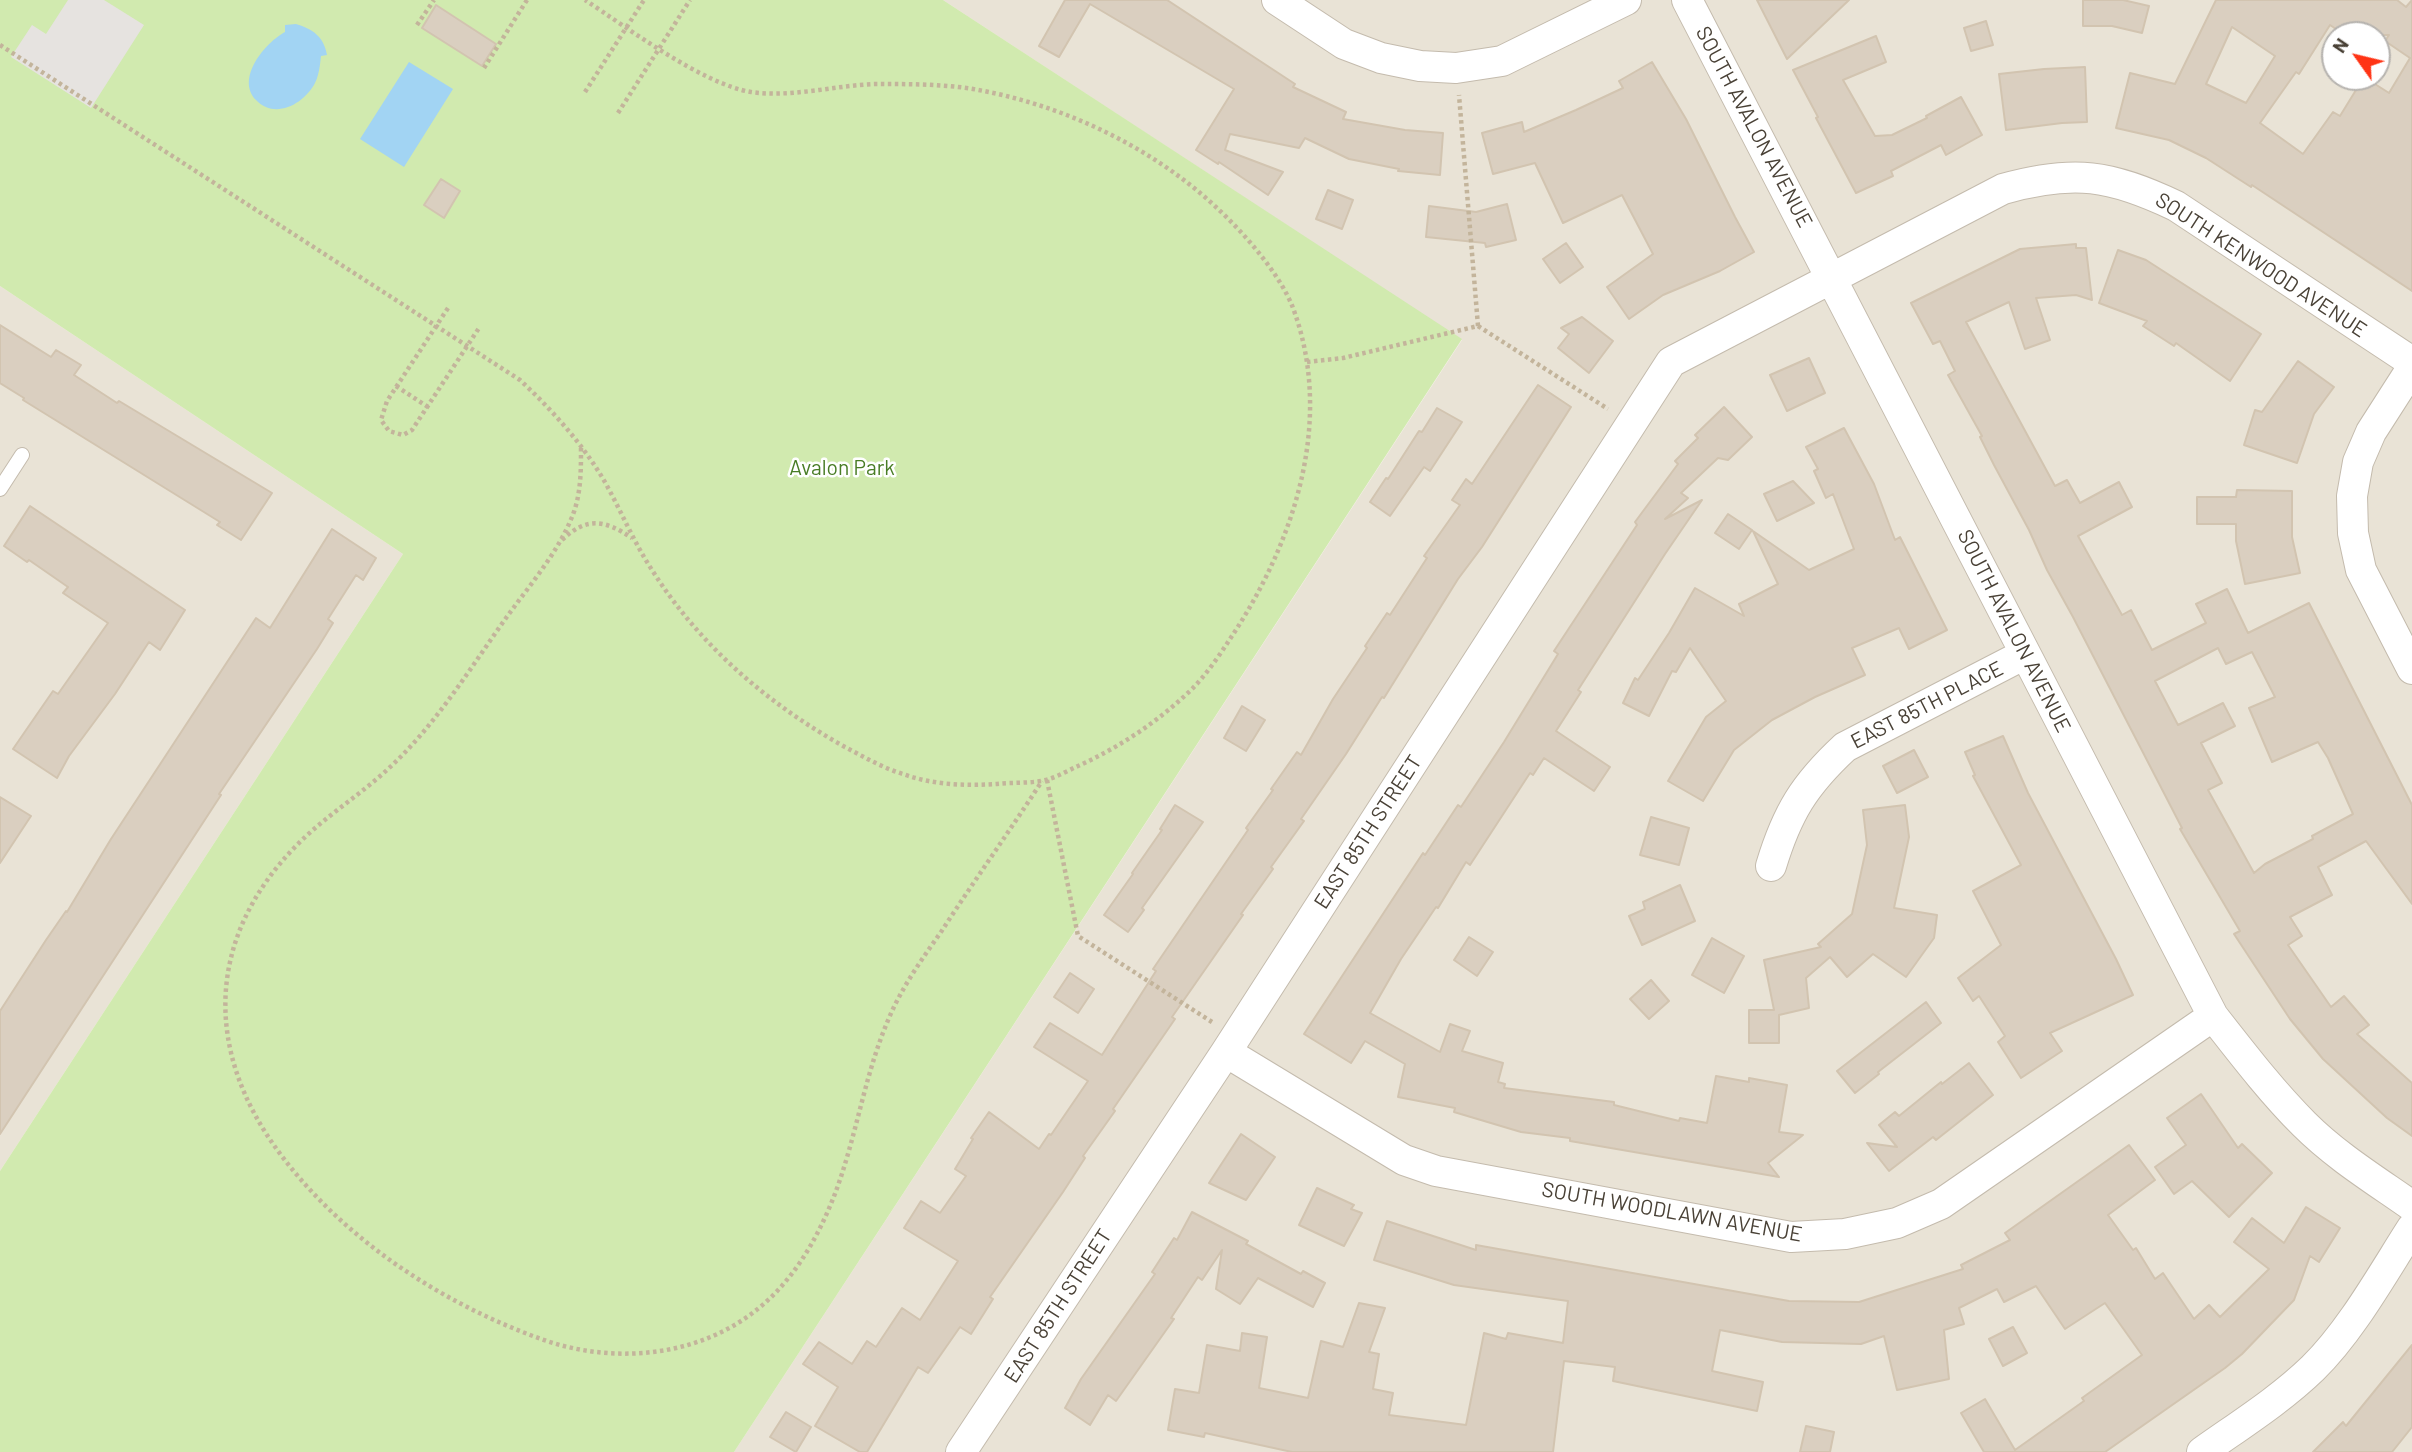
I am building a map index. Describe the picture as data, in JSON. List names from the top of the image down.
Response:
{
  "streets": {
    "street": [
      "SOUTH AVALON AVENUE",
      "SOUTH KENWOOD AVENUE",
      "EAST 85TH PLACE",
      "EAST 85TH STREET",
      "SOUTH WOODLAWN AVENUE"
    ]
  },
  "crossings": [
    ["SOUTH AVALON AVENUE", "SOUTH KENWOOD AVENUE"],
    ["SOUTH AVALON AVENUE", "EAST 85TH PLACE"],
    ["SOUTH AVALON AVENUE", "EAST 85TH STREET"],
    ["SOUTH AVALON AVENUE", "SOUTH WOODLAWN AVENUE"],
    ["SOUTH KENWOOD AVENUE", "EAST 85TH STREET"],
    ["EAST 85TH STREET", "SOUTH WOODLAWN AVENUE"]
  ],
  "parks": ["Avalon Park"],
  "north": "top left"
}
